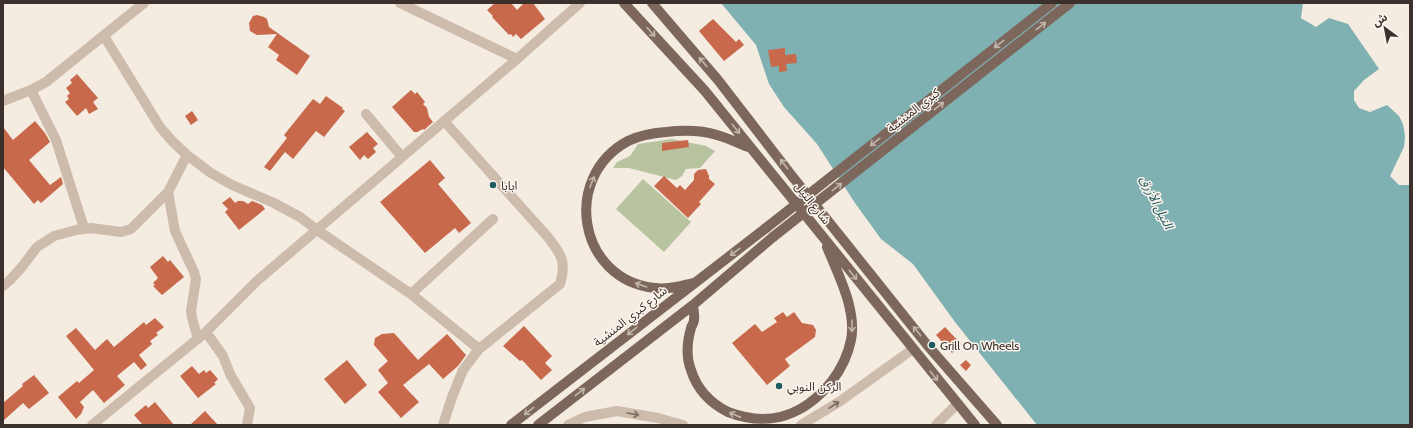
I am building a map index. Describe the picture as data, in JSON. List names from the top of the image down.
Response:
{
  "streets": {
    "main road": ["كبري المنشية", "شارع النيل", "شارع كبري المنشية"]
  },
  "crossings": [
    ["كبري المنشية", "شارع كبري المنشية"]
  ],
  "water": ["النيل الأزرق"],
  "places": ["ابابا", "Grill On Wheels", "الركن النوبي"],
  "north": "top left"
}
